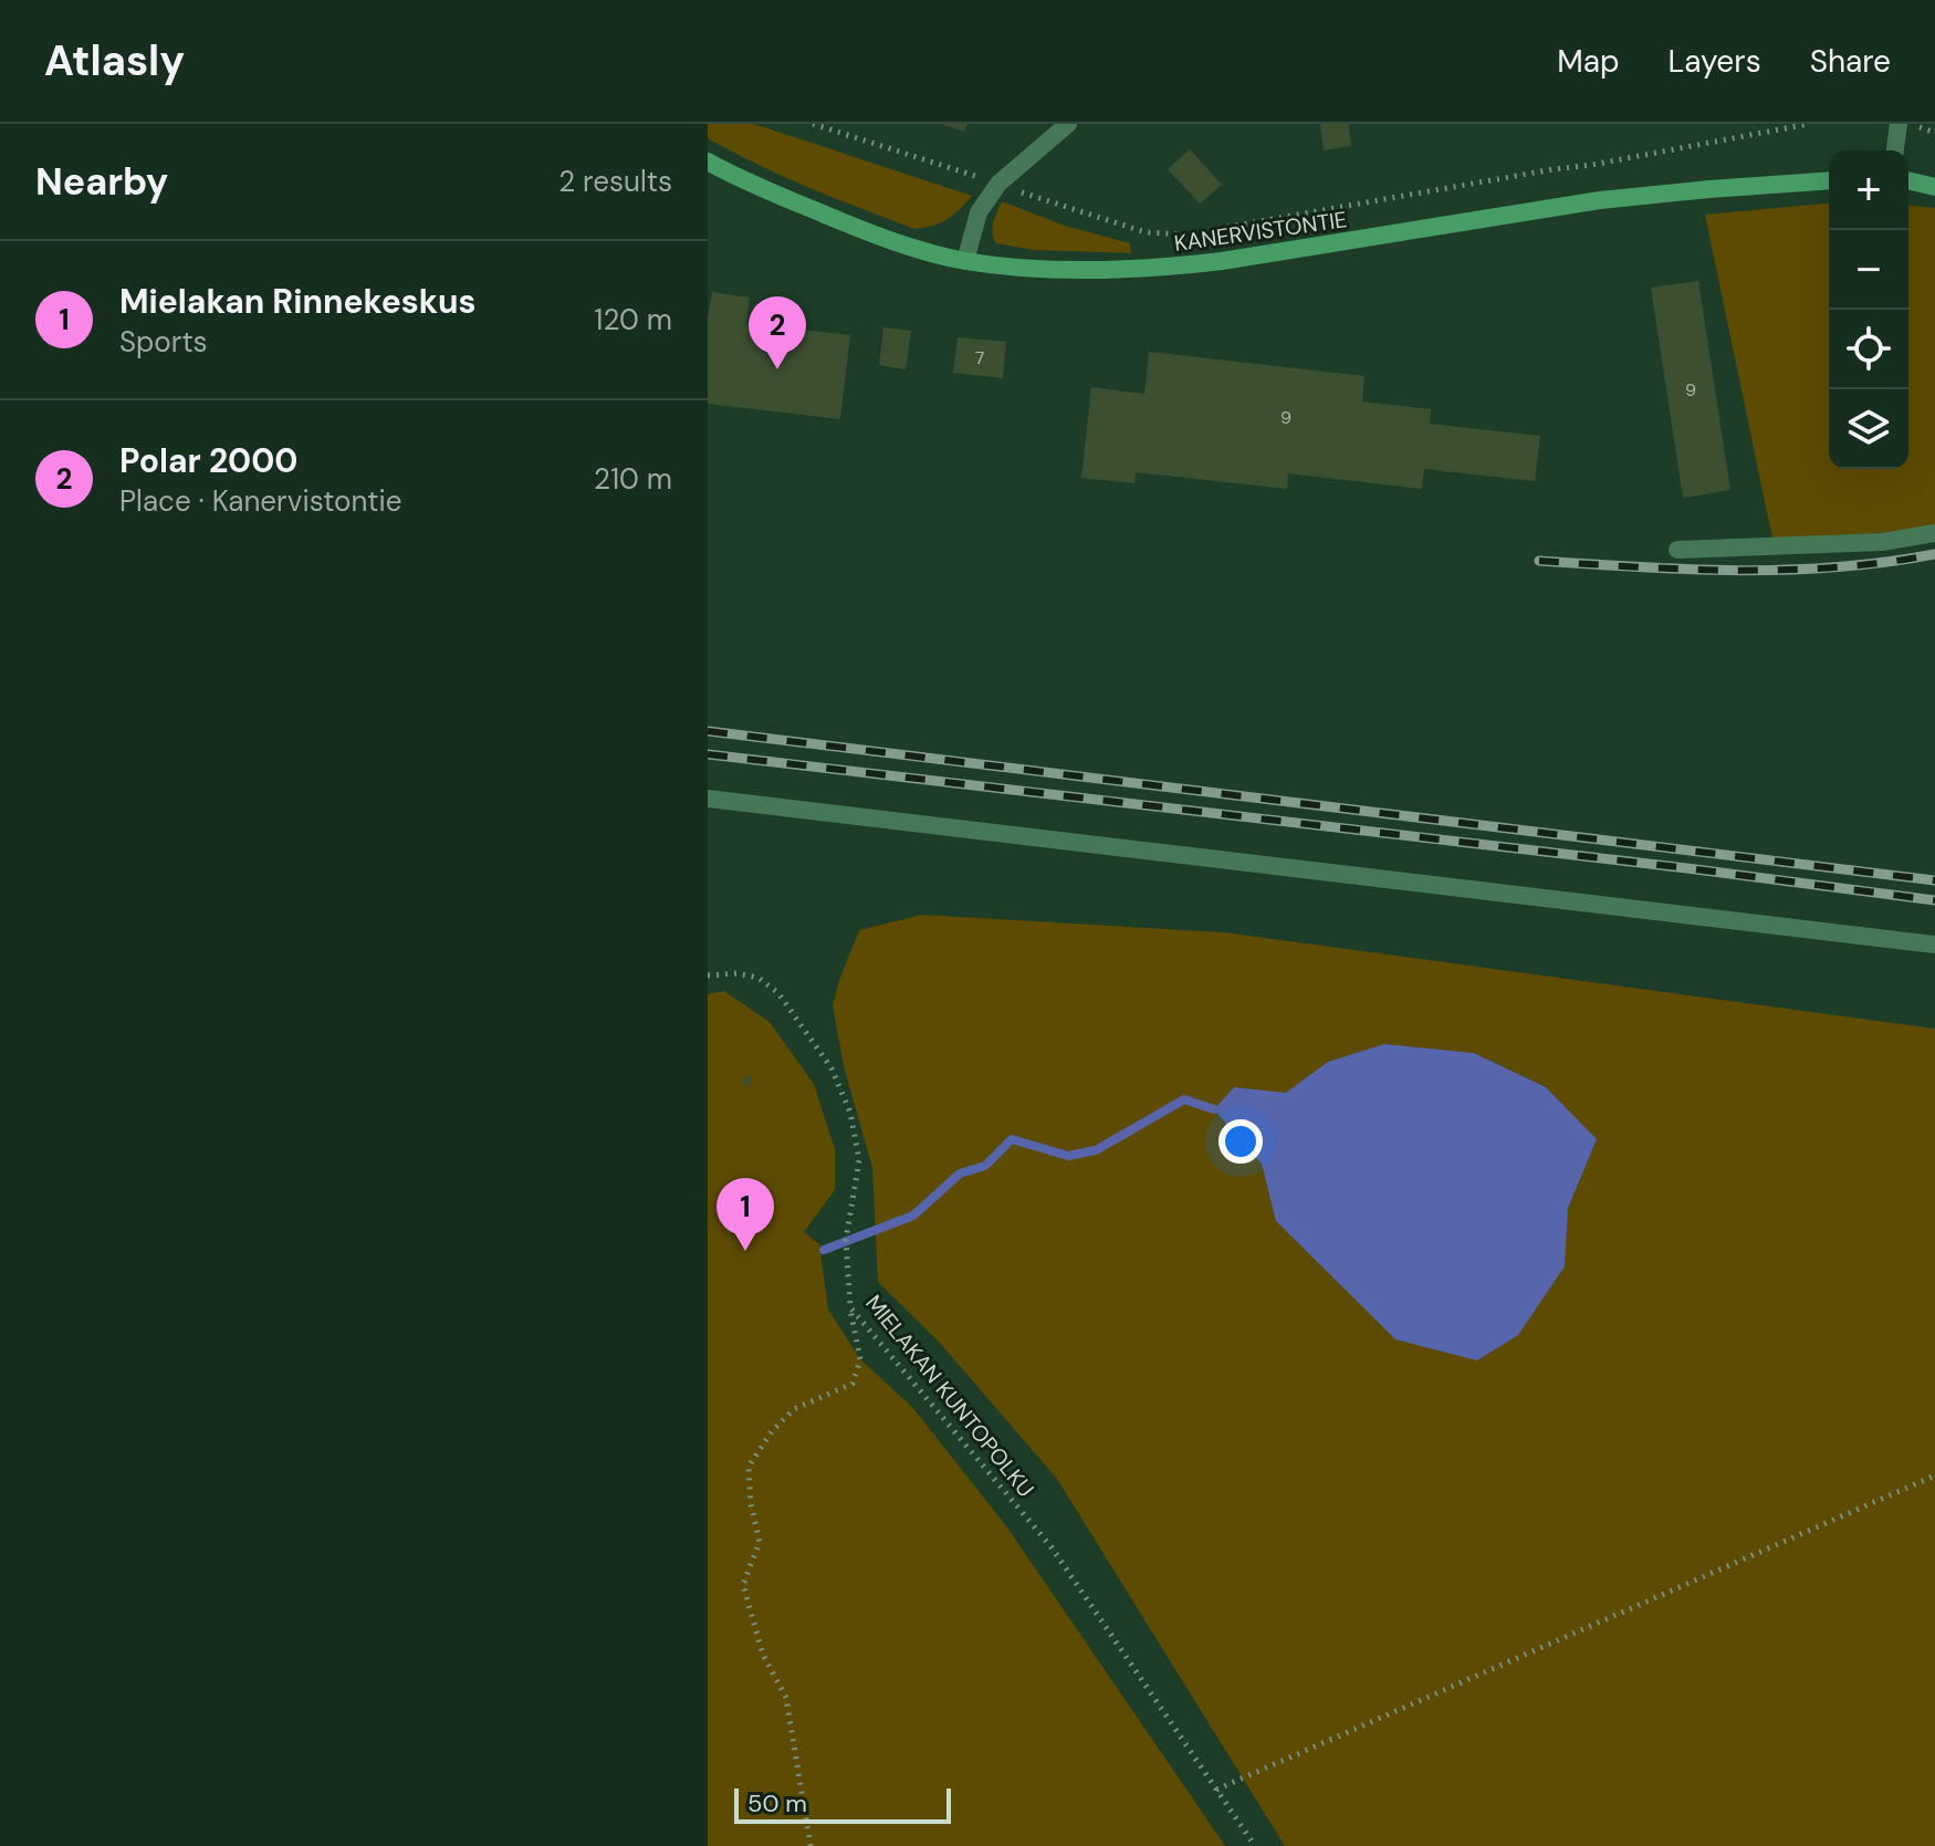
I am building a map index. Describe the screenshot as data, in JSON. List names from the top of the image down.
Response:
{
  "streets": {
    "street": ["KANERVISTONTIE"],
    "path": ["MIELAKAN KUNTOPOLKU"]
  },
  "house_numbers": ["7", "9", "9"],
  "scale_bar": "50 m",
  "page": {
    "header": "Atlasly",
    "nav": ["Map", "Layers", "Share"],
    "heading": ["Nearby", "2 results"],
    "map_buttons": ["+", "−"],
    "list": [
      {
        "mark": "1",
        "name": "Mielakan Rinnekeskus",
        "note": "Sports",
        "value": "120 m"
      },
      {
        "mark": "2",
        "name": "Polar 2000",
        "note": "Place · Kanervistontie",
        "value": "210 m"
      }
    ],
    "pins": ["2", "1"],
    "scale": "50 m"
  }
}
